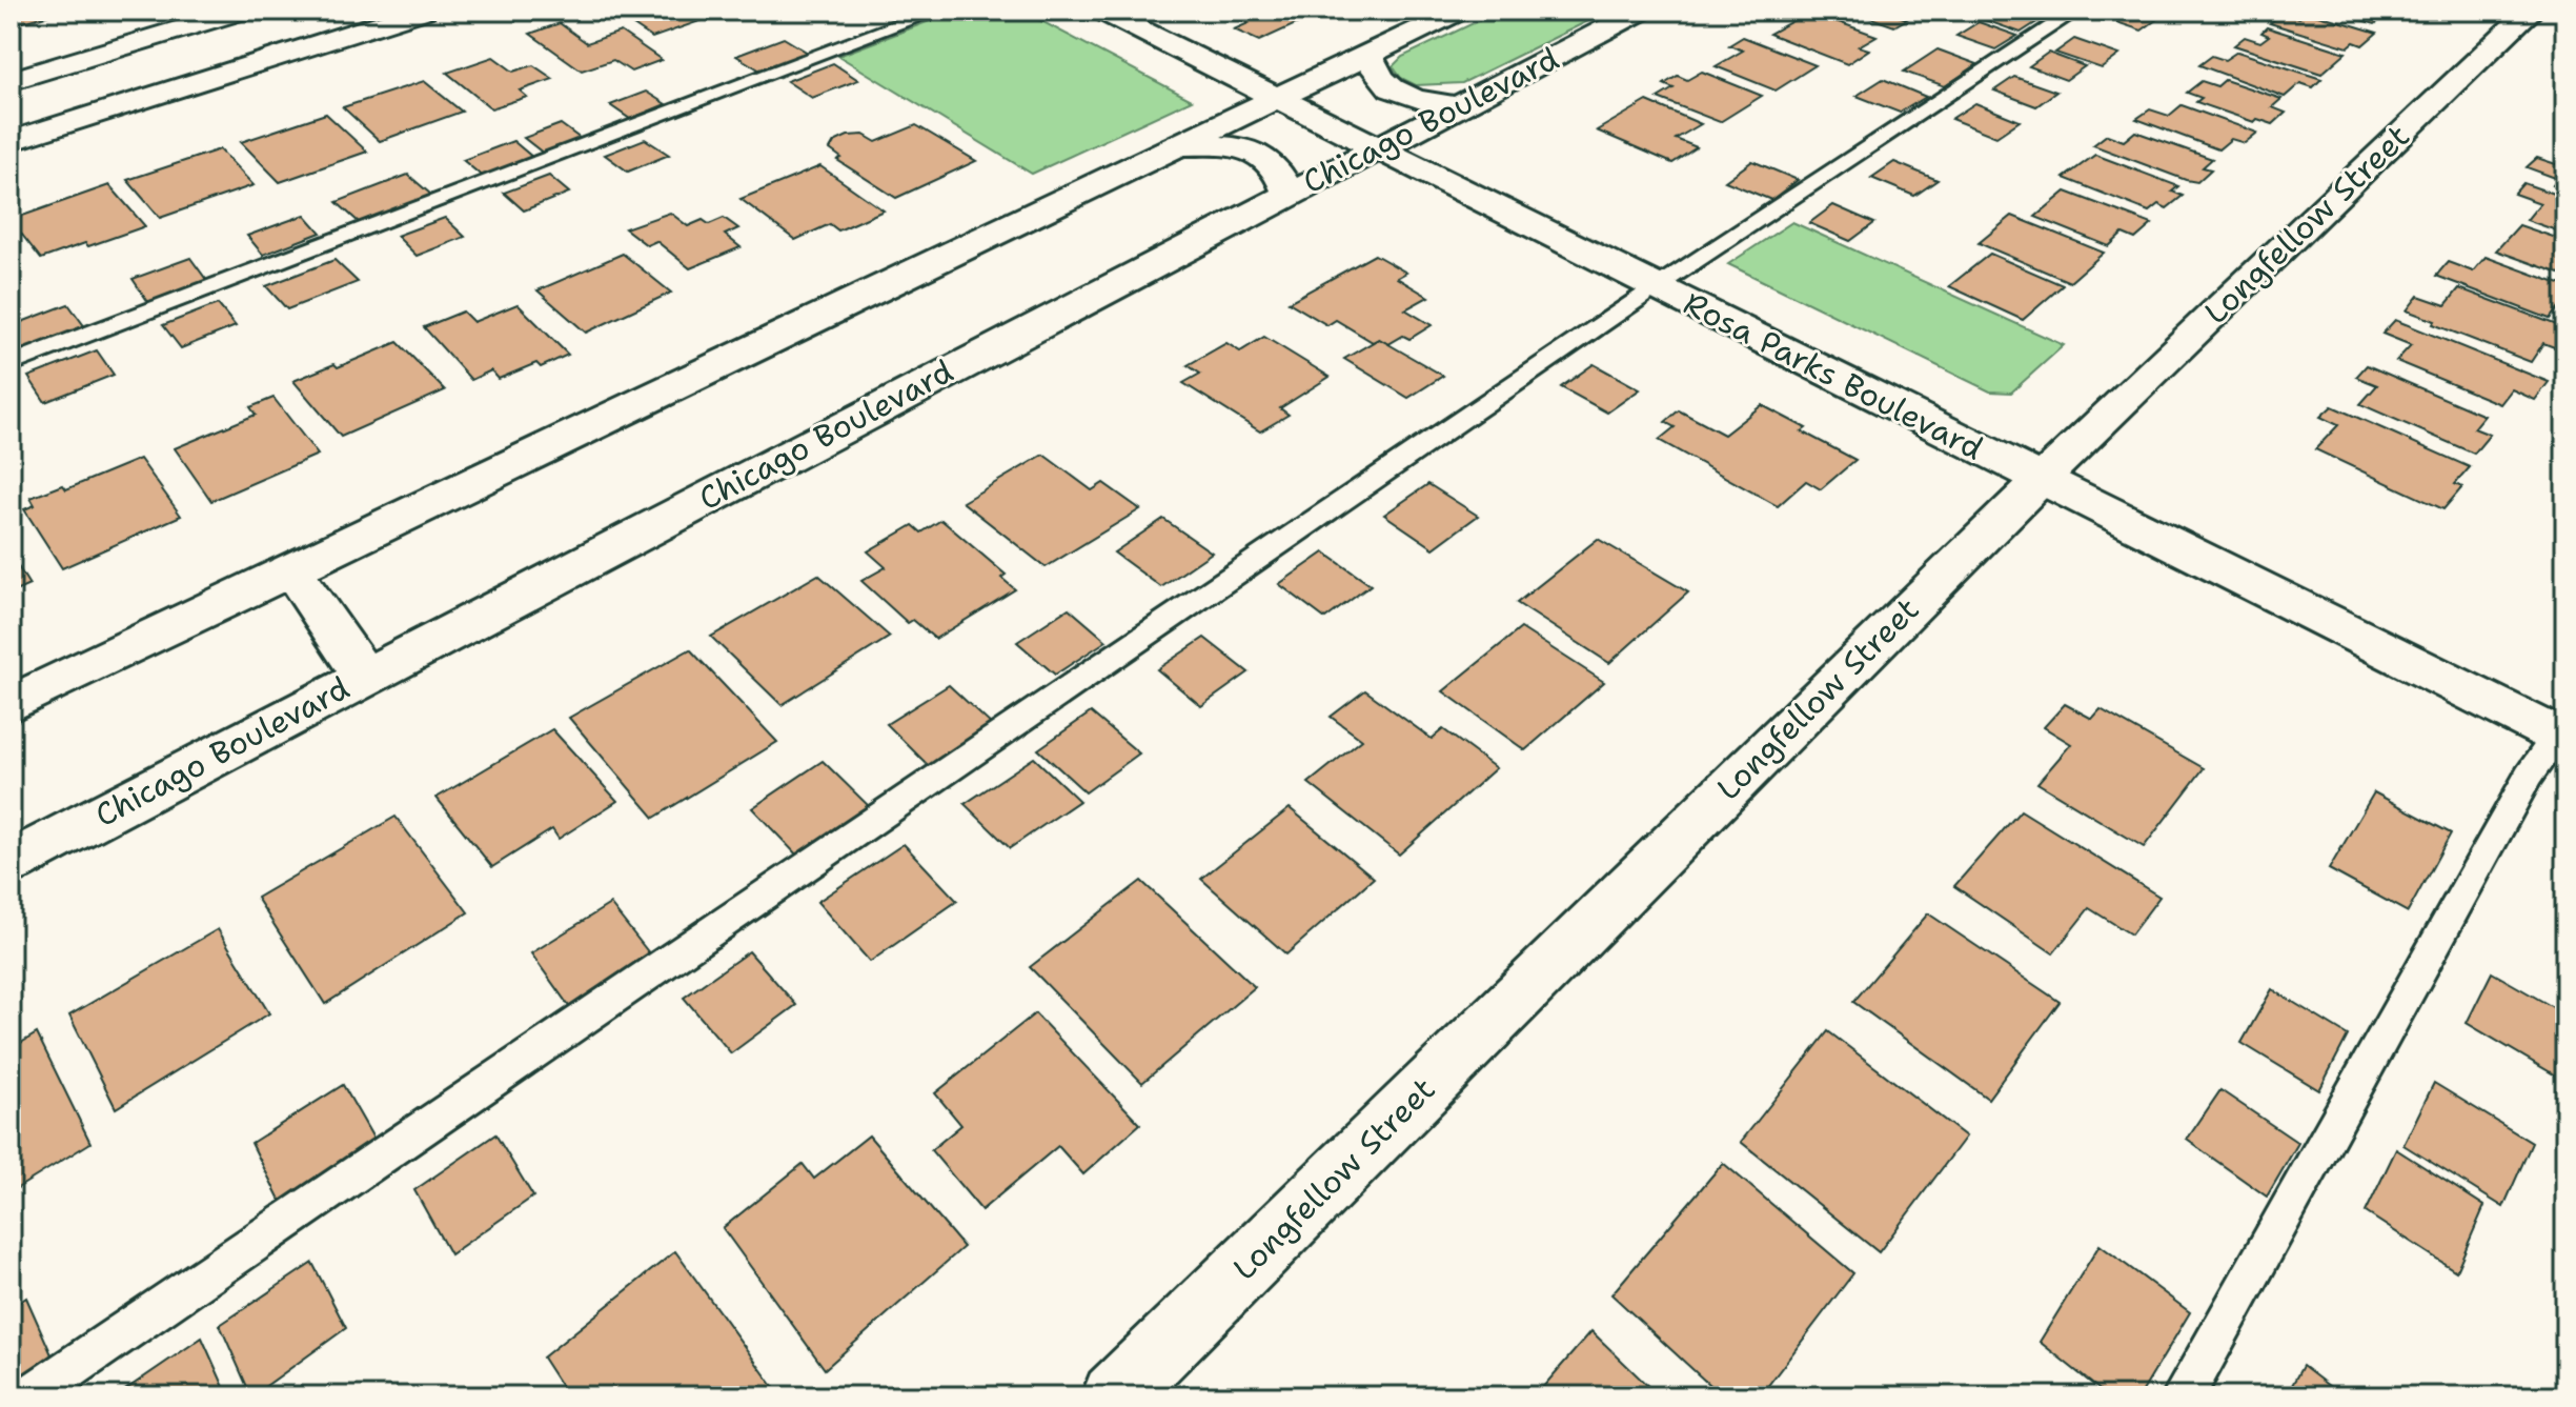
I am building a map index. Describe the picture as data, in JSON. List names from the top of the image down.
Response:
{
  "streets": {
    "street": ["Chicago Boulevard", "Longfellow Street", "Rosa Parks Boulevard"]
  },
  "crossings": [
    ["Chicago Boulevard", "Rosa Parks Boulevard"],
    ["Longfellow Street", "Rosa Parks Boulevard"]
  ]
}
